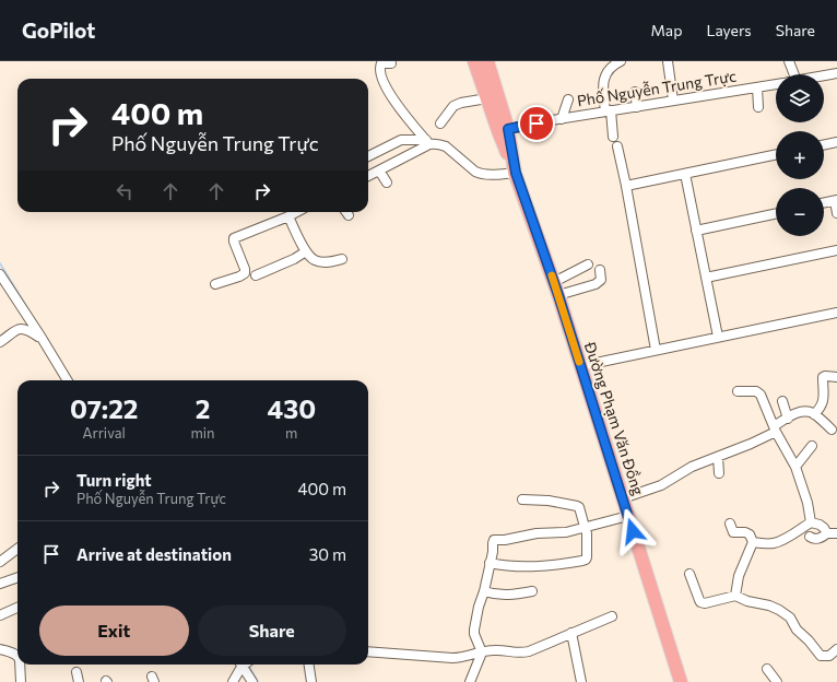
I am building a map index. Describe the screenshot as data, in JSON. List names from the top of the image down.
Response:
{
  "streets": {
    "highway": ["Đường Phạm Văn Đồng"],
    "street": ["Phố Nguyễn Trung Trực"]
  },
  "crossings": [
    ["Phố Nguyễn Trung Trực", "Đường Phạm Văn Đồng"]
  ],
  "page": {
    "header": "GoPilot",
    "nav": ["Map", "Layers", "Share"],
    "map_buttons": ["+", "−"],
    "turn": ["400 m", "Phố Nguyễn Trung Trực"],
    "eta": [
      "07:22",
      "Arrival",
      "2",
      "min",
      "430",
      "m"
    ],
    "list": [
      {
        "name": "Turn right",
        "note": "Phố Nguyễn Trung Trực",
        "value": "400 m"
      },
      {
        "name": "Arrive at destination",
        "value": "30 m"
      }
    ],
    "buttons": ["Exit", "Share"]
  }
}
